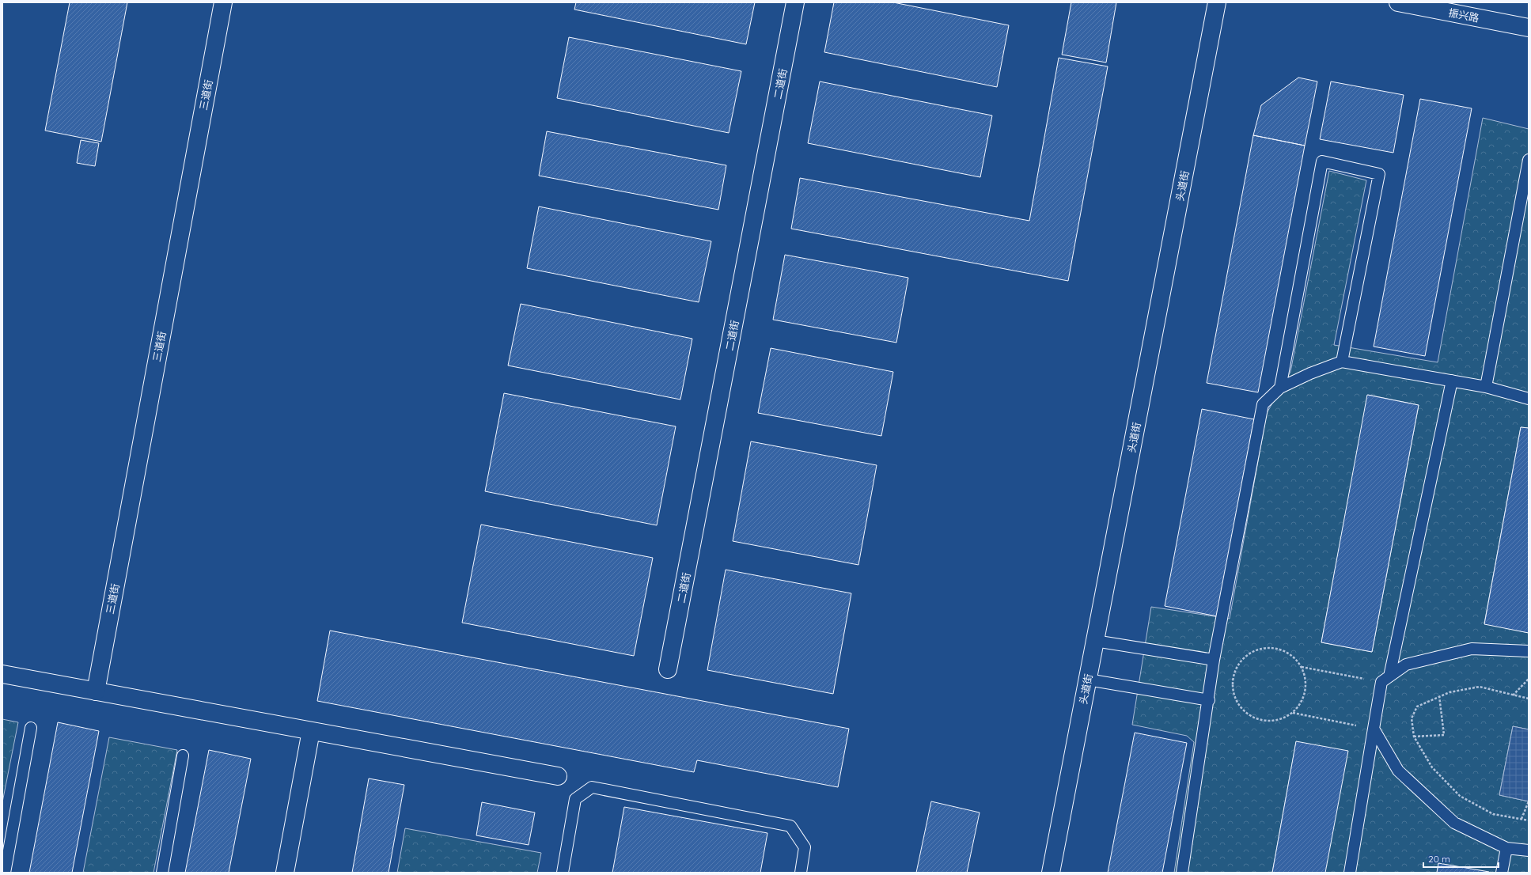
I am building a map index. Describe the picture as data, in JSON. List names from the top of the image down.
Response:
{
  "streets": {
    "street": [
      "振兴路",
      "二道街",
      "三道街",
      "头道街"
    ]
  },
  "scale_bar": "20 m"
}
